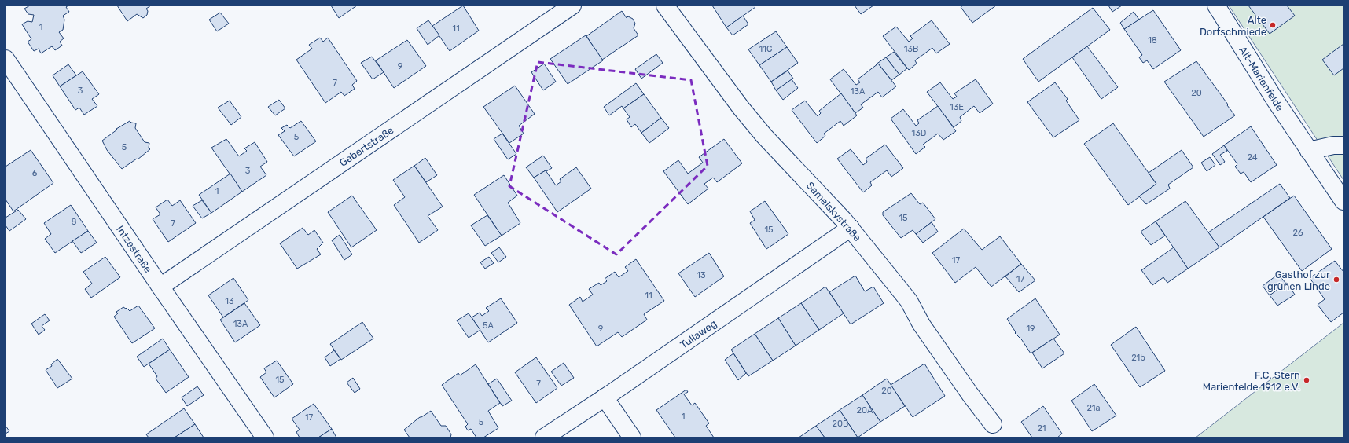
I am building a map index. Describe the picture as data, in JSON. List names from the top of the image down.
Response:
{
  "streets": {
    "street": [
      "Alt-Marienfelde",
      "Gebertstraße",
      "Sameiskystraße",
      "Intzestraße",
      "Tullaweg"
    ]
  },
  "crossings": [
    ["Gebertstraße", "Intzestraße"],
    ["Sameiskystraße", "Tullaweg"]
  ],
  "places": ["Alte Dorfschmiede", "Gasthof zur grünen Linde", "F.C. Stern Marienfelde 1912 e.V."],
  "house_numbers": [
    "1",
    "11",
    "18",
    "11G",
    "13B",
    "9",
    "7",
    "3",
    "13A",
    "20",
    "13E",
    "13D",
    "5",
    "5",
    "24",
    "3",
    "6",
    "1",
    "15",
    "8",
    "7",
    "15",
    "26",
    "17",
    "13",
    "17",
    "11",
    "13",
    "13A",
    "5A",
    "9",
    "19",
    "21b",
    "15",
    "7",
    "20",
    "21a",
    "20A",
    "1",
    "17",
    "5",
    "20B",
    "21"
  ]
}
